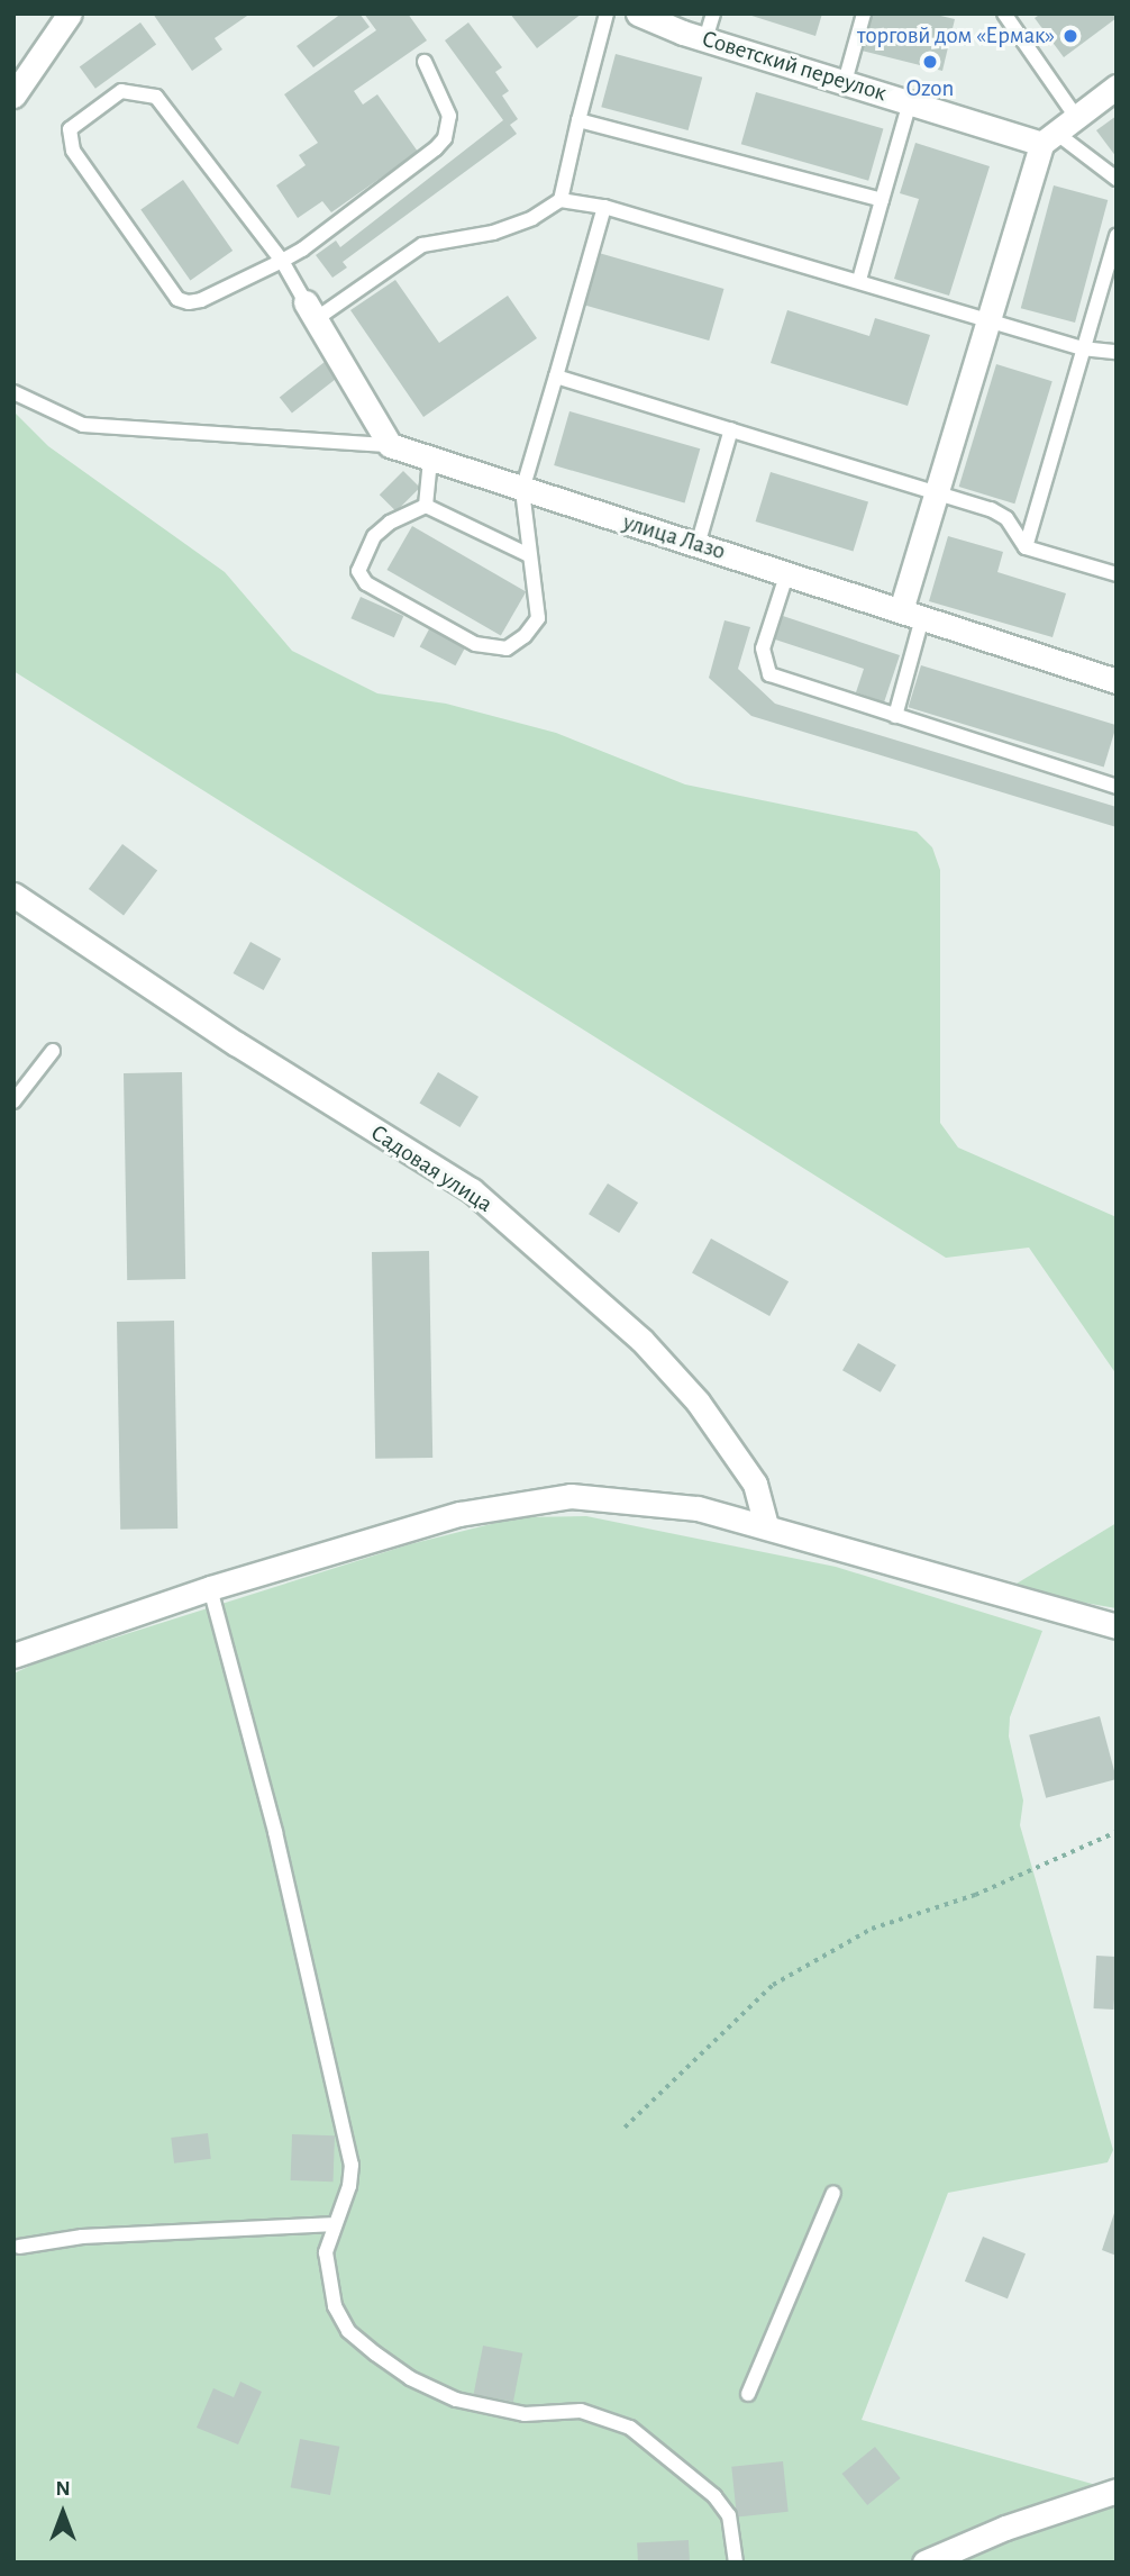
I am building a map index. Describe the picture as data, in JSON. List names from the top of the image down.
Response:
{
  "streets": {
    "street": ["Советский переулок", "улица Лазо", "Садовая улица"]
  },
  "places": ["торговй дом «Ермак»", "Ozon"],
  "north": "top"
}
